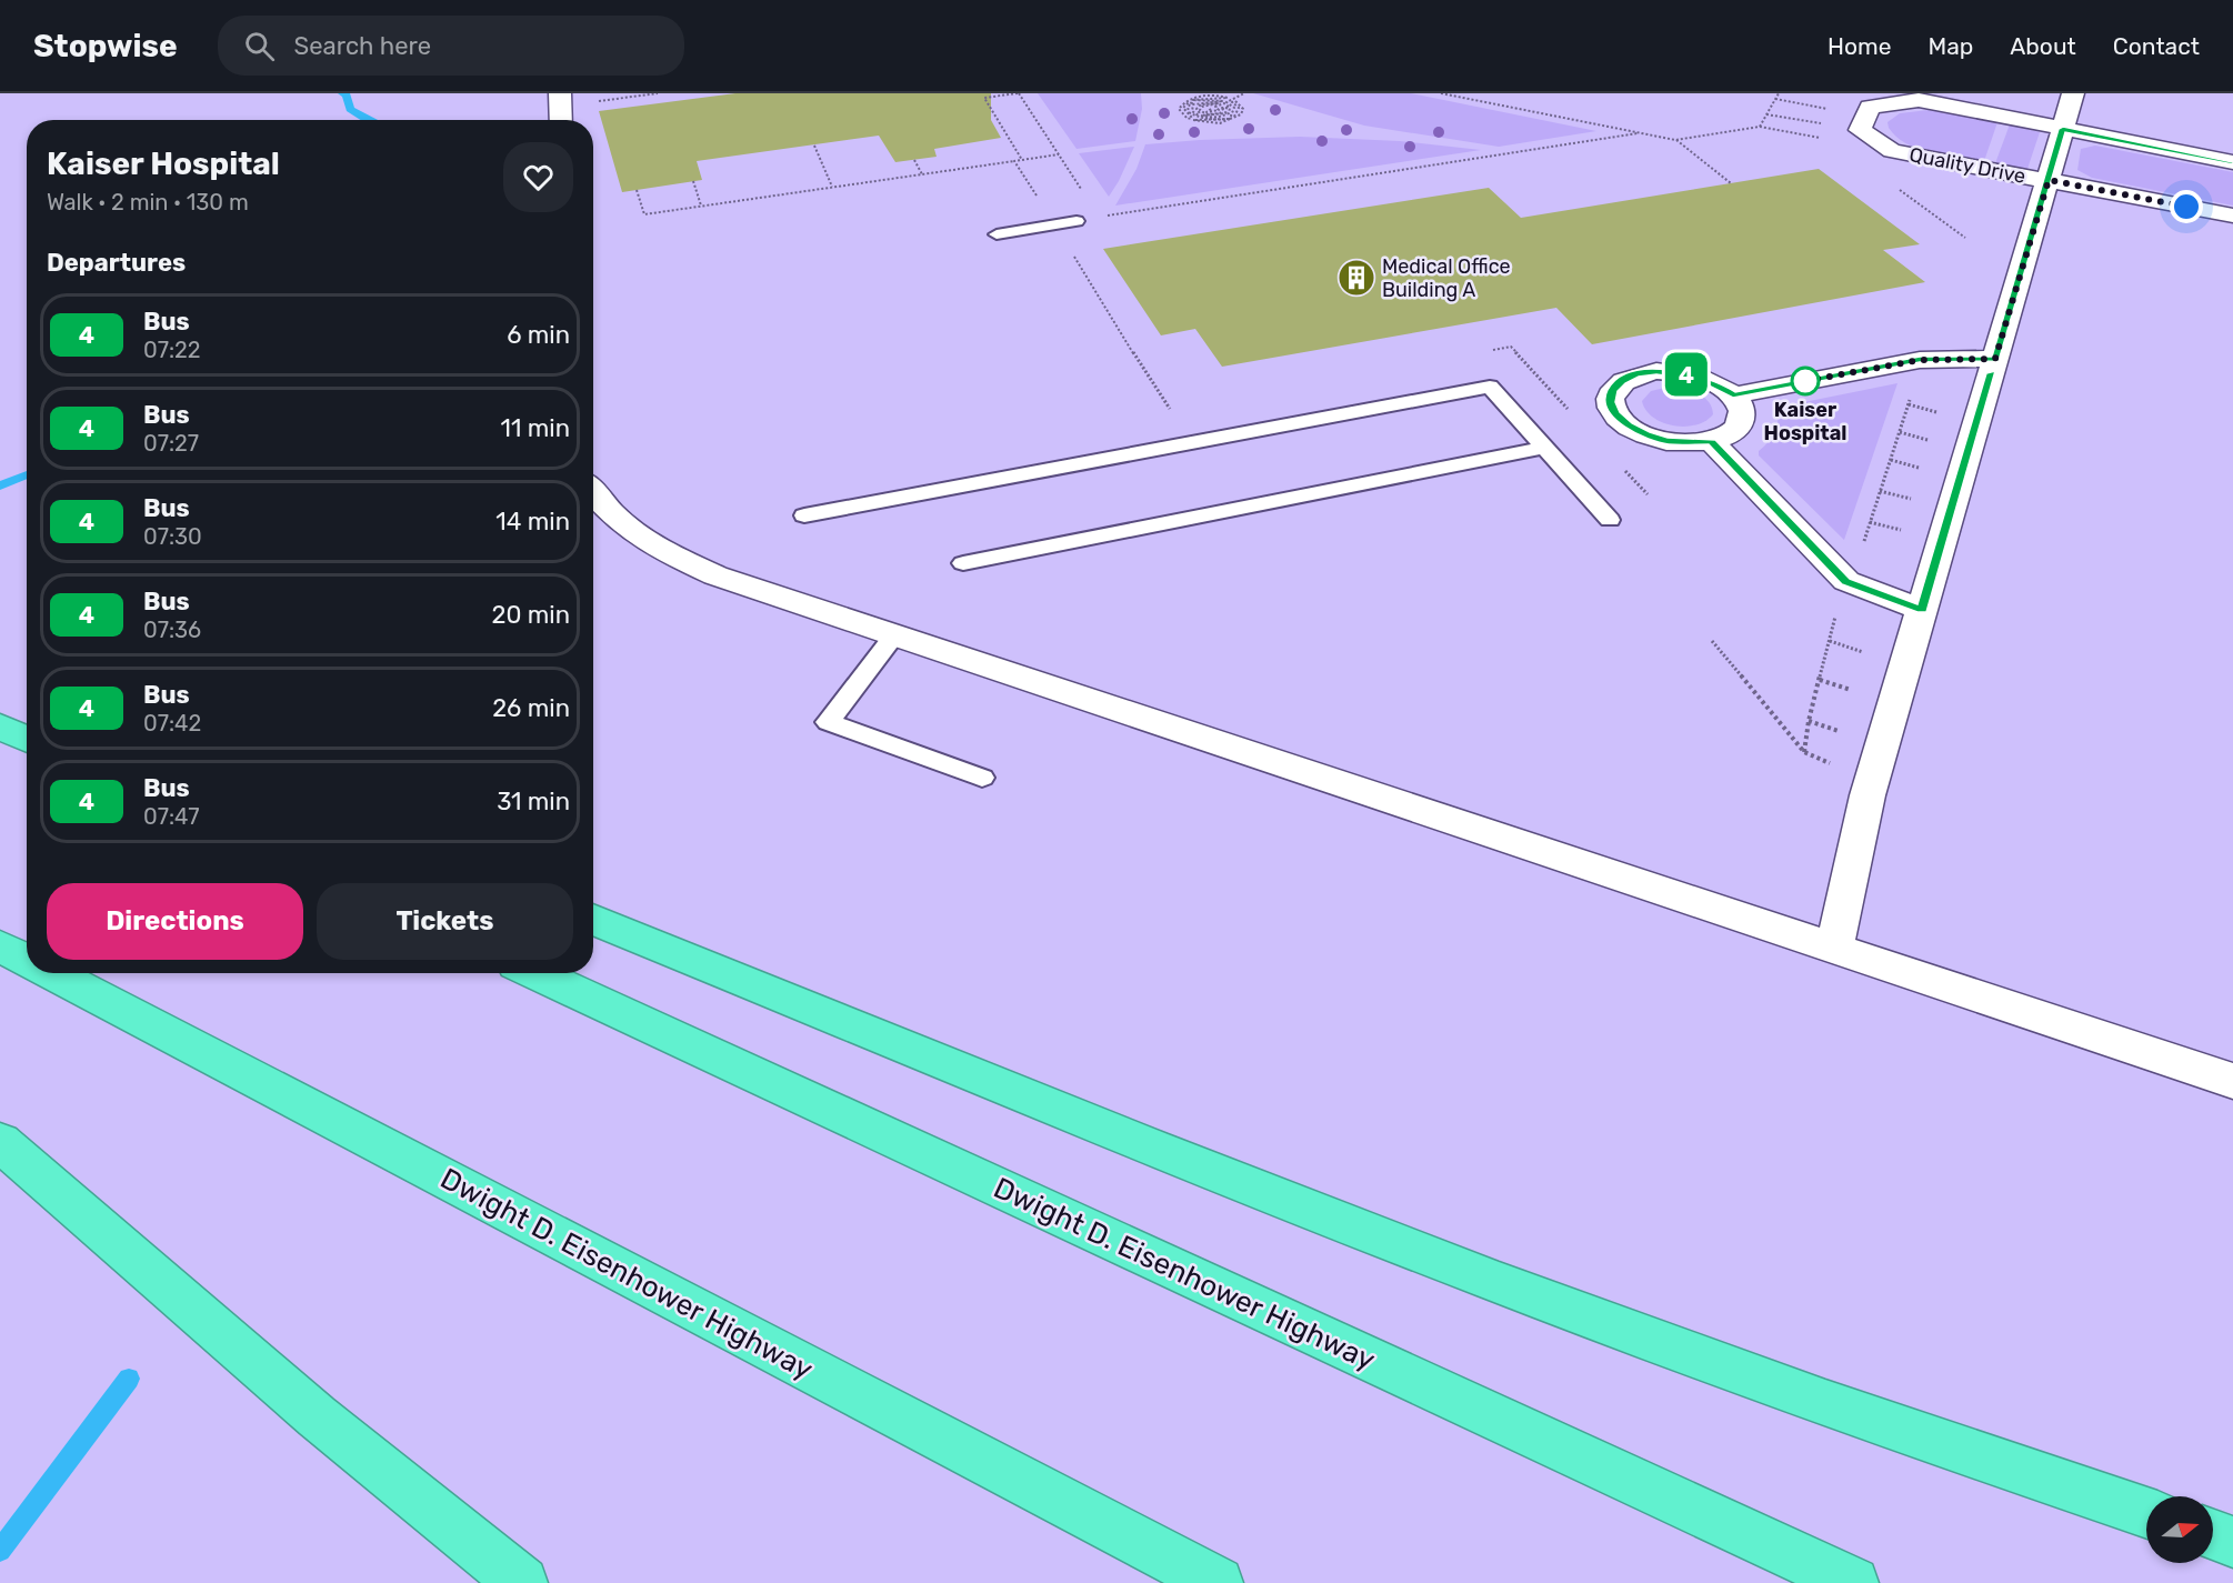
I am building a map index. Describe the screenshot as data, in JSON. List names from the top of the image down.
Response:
{
  "streets": {
    "highway": ["Dwight D. Eisenhower Highway"],
    "street": ["Quality Drive"]
  },
  "places": {
    "building": ["Medical Office Building A"],
    "other": ["Kaiser Hospital"]
  },
  "lines": ["bus line 4"],
  "north": "right",
  "page": {
    "header": "Stopwise",
    "search": "Search here",
    "nav": [
      "Home",
      "Map",
      "About",
      "Contact"
    ],
    "on_map": "4",
    "heading": [
      ["Kaiser Hospital", "Walk · 2 min · 130 m"],
      "Departures"
    ],
    "list": [
      {
        "mark": "4",
        "name": "Bus",
        "note": "07:22",
        "value": "6 min"
      },
      {
        "mark": "4",
        "name": "Bus",
        "note": "07:27",
        "value": "11 min"
      },
      {
        "mark": "4",
        "name": "Bus",
        "note": "07:30",
        "value": "14 min"
      },
      {
        "mark": "4",
        "name": "Bus",
        "note": "07:36",
        "value": "20 min"
      },
      {
        "mark": "4",
        "name": "Bus",
        "note": "07:42",
        "value": "26 min"
      },
      {
        "mark": "4",
        "name": "Bus",
        "note": "07:47",
        "value": "31 min"
      }
    ],
    "buttons": ["Directions", "Tickets"]
  }
}
